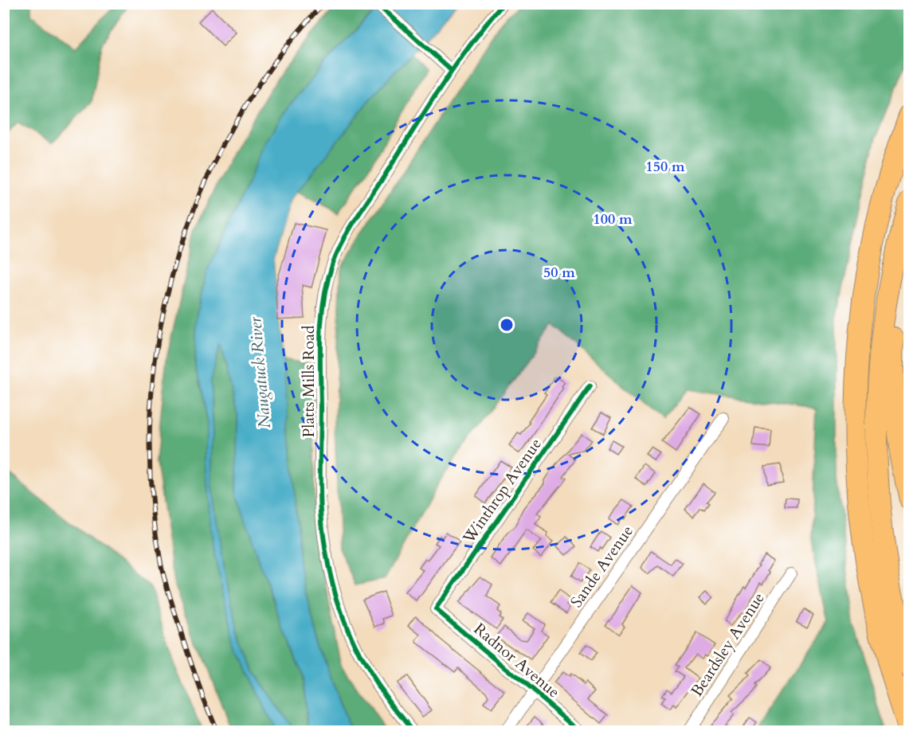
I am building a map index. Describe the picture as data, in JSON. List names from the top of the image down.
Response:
{
  "streets": {
    "street": [
      "Platts Mills Road",
      "Winthrop Avenue",
      "Sande Avenue",
      "Beardsley Avenue",
      "Radnor Avenue"
    ]
  },
  "crossings": [
    ["Winthrop Avenue", "Radnor Avenue"],
    ["Sande Avenue", "Radnor Avenue"]
  ],
  "water": ["Naugatuck River"],
  "rings": ["150 m", "100 m", "50 m"]
}
